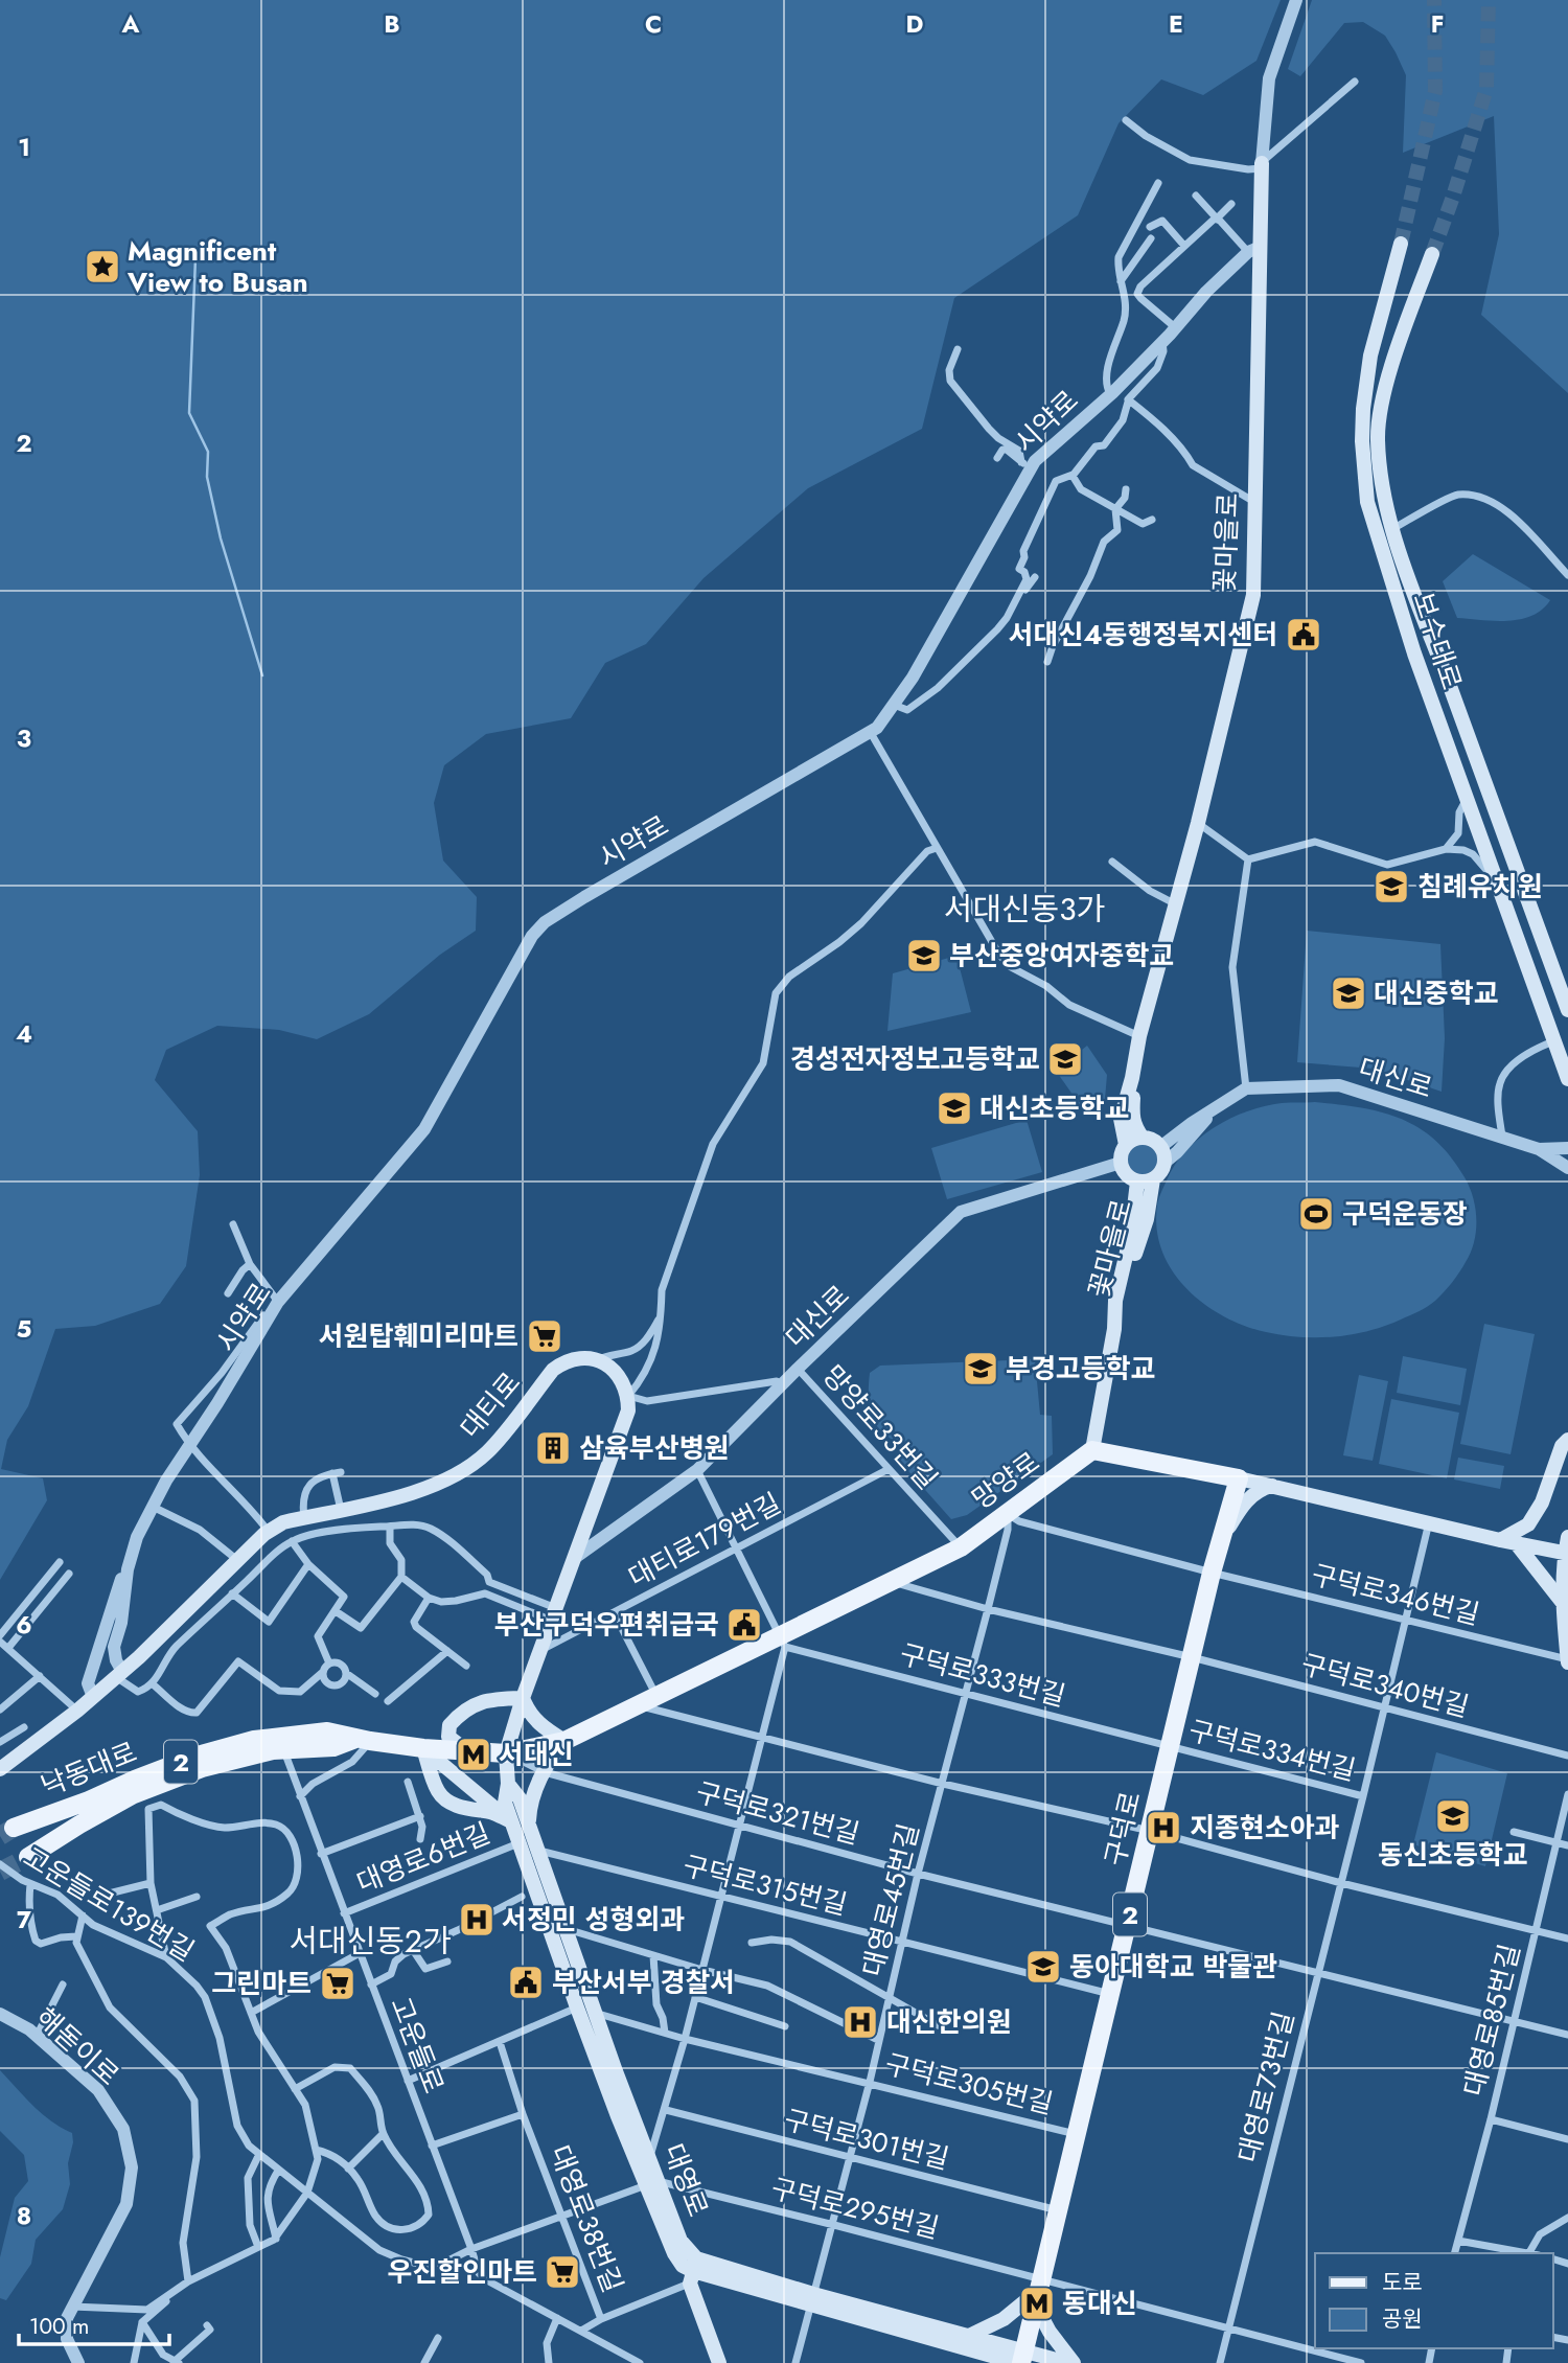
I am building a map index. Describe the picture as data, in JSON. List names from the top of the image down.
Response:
{
  "streets": {
    "main road": [
      "꽃마을로",
      "보수대로",
      "대티로",
      "망양로",
      "2",
      "낙동대로",
      "구덕로",
      "대영로"
    ],
    "street": [
      "시약로",
      "대신로",
      "망양로33번길",
      "대티로179번길",
      "구덕로346번길",
      "구덕로333번길",
      "구덕로340번길",
      "구덕로334번길",
      "구덕로321번길",
      "대영로6번길",
      "구덕로315번길",
      "대영로45번길",
      "고운들로139번길",
      "대영로85번길",
      "고운들로",
      "해돋이로",
      "구덕로305번길",
      "대영로73번길",
      "구덕로301번길",
      "구덕로295번길",
      "대영로38번길"
    ]
  },
  "crossings": [
    ["시약로", "꽃마을로"],
    ["시약로", "대티로"],
    ["꽃마을로", "대신로"],
    ["꽃마을로", "망양로"],
    ["대신로", "망양로33번길"],
    ["망양로33번길", "망양로"],
    ["망양로33번길", "대티로179번길"],
    ["망양로", "구덕로346번길"],
    ["망양로", "구덕로333번길"],
    ["망양로", "구덕로340번길"],
    ["망양로", "낙동대로"],
    ["망양로", "구덕로321번길"],
    ["망양로", "대영로45번길"],
    ["망양로", "대영로"],
    ["구덕로346번길", "구덕로"],
    ["구덕로346번길", "대영로45번길"],
    ["구덕로346번길", "대영로73번길"],
    ["구덕로333번길", "구덕로334번길"],
    ["구덕로333번길", "구덕로"],
    ["구덕로333번길", "대영로45번길"],
    ["구덕로340번길", "구덕로"],
    ["구덕로340번길", "대영로45번길"],
    ["구덕로340번길", "대영로73번길"],
    ["구덕로334번길", "구덕로"],
    ["구덕로334번길", "대영로73번길"],
    ["낙동대로", "구덕로321번길"],
    ["낙동대로", "고운들로"],
    ["낙동대로", "대영로"],
    ["구덕로321번길", "구덕로"],
    ["구덕로321번길", "대영로45번길"],
    ["구덕로321번길", "대영로85번길"],
    ["구덕로321번길", "대영로73번길"],
    ["구덕로321번길", "대영로"],
    ["구덕로", "구덕로315번길"],
    ["구덕로", "구덕로305번길"],
    ["구덕로", "구덕로301번길"],
    ["구덕로", "대영로"],
    ["구덕로", "구덕로295번길"],
    ["대영로6번길", "고운들로"],
    ["대영로6번길", "대영로"],
    ["구덕로315번길", "대영로45번길"],
    ["구덕로315번길", "대영로"],
    ["대영로45번길", "구덕로305번길"],
    ["대영로45번길", "구덕로301번길"],
    ["대영로45번길", "대영로"],
    ["대영로45번길", "구덕로295번길"],
    ["고운들로139번길", "고운들로"],
    ["고운들로139번길", "대영로"],
    ["고운들로139번길", "구덕로295번길"],
    ["고운들로139번길", "대영로38번길"],
    ["구덕로305번길", "대영로"],
    ["대영로73번길", "구덕로295번길"],
    ["대영로", "구덕로295번길"],
    ["대영로", "대영로38번길"]
  ],
  "districts": ["서대신동3가", "서대신동2가"],
  "places": {
    "place": ["Magnificent View to Busan"],
    "public building": ["서대신4동행정복지센터", "부산구덕우편취급국", "부산서부 경찰서"],
    "school or university": [
      "침례유치원",
      "부산중앙여자중학교",
      "대신중학교",
      "경성전자정보고등학교",
      "대신초등학교",
      "부경고등학교",
      "동신초등학교",
      "동아대학교 박물관"
    ],
    "sports": ["구덕운동장"],
    "supermarket": ["서원탑훼미리마트", "그린마트", "우진할인마트"],
    "building": ["삼육부산병원"],
    "metro station": ["서대신", "동대신"],
    "hospital": ["지종현소아과", "서정민 성형외과", "대신한의원"]
  },
  "legend": ["도로", "공원"],
  "scale_bar": "100 m",
  "grid": {
    "columns": [
      "A",
      "B",
      "C",
      "D",
      "E",
      "F"
    ],
    "rows": [
      "1",
      "2",
      "3",
      "4",
      "5",
      "6",
      "7",
      "8"
    ]
  }
}
